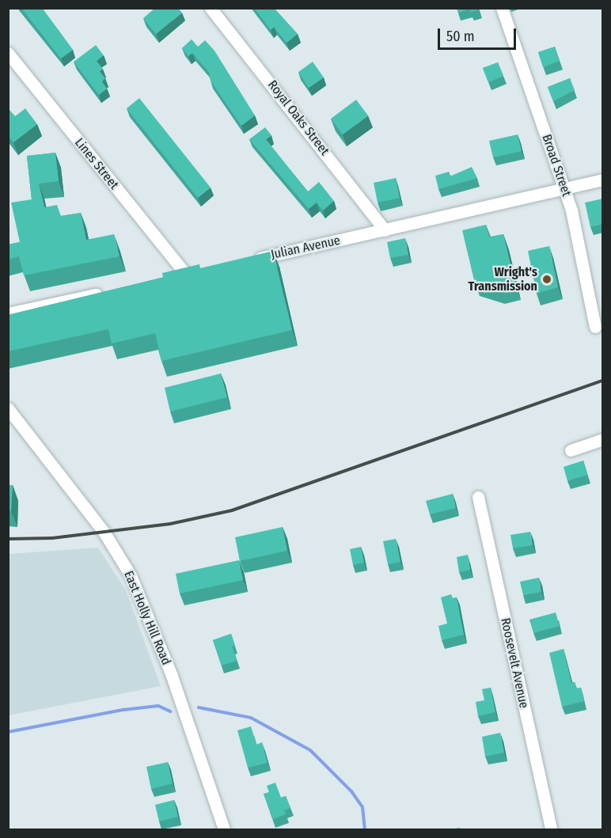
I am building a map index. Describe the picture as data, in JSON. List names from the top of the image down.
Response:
{
  "streets": {
    "street": [
      "Royal Oaks Street",
      "Lines Street",
      "Broad Street",
      "Julian Avenue",
      "East Holly Hill Road",
      "Roosevelt Avenue"
    ]
  },
  "crossings": [
    ["Royal Oaks Street", "Julian Avenue"],
    ["Broad Street", "Julian Avenue"]
  ],
  "places": ["Wright's Transmission"],
  "scale_bar": "50 m"
}
